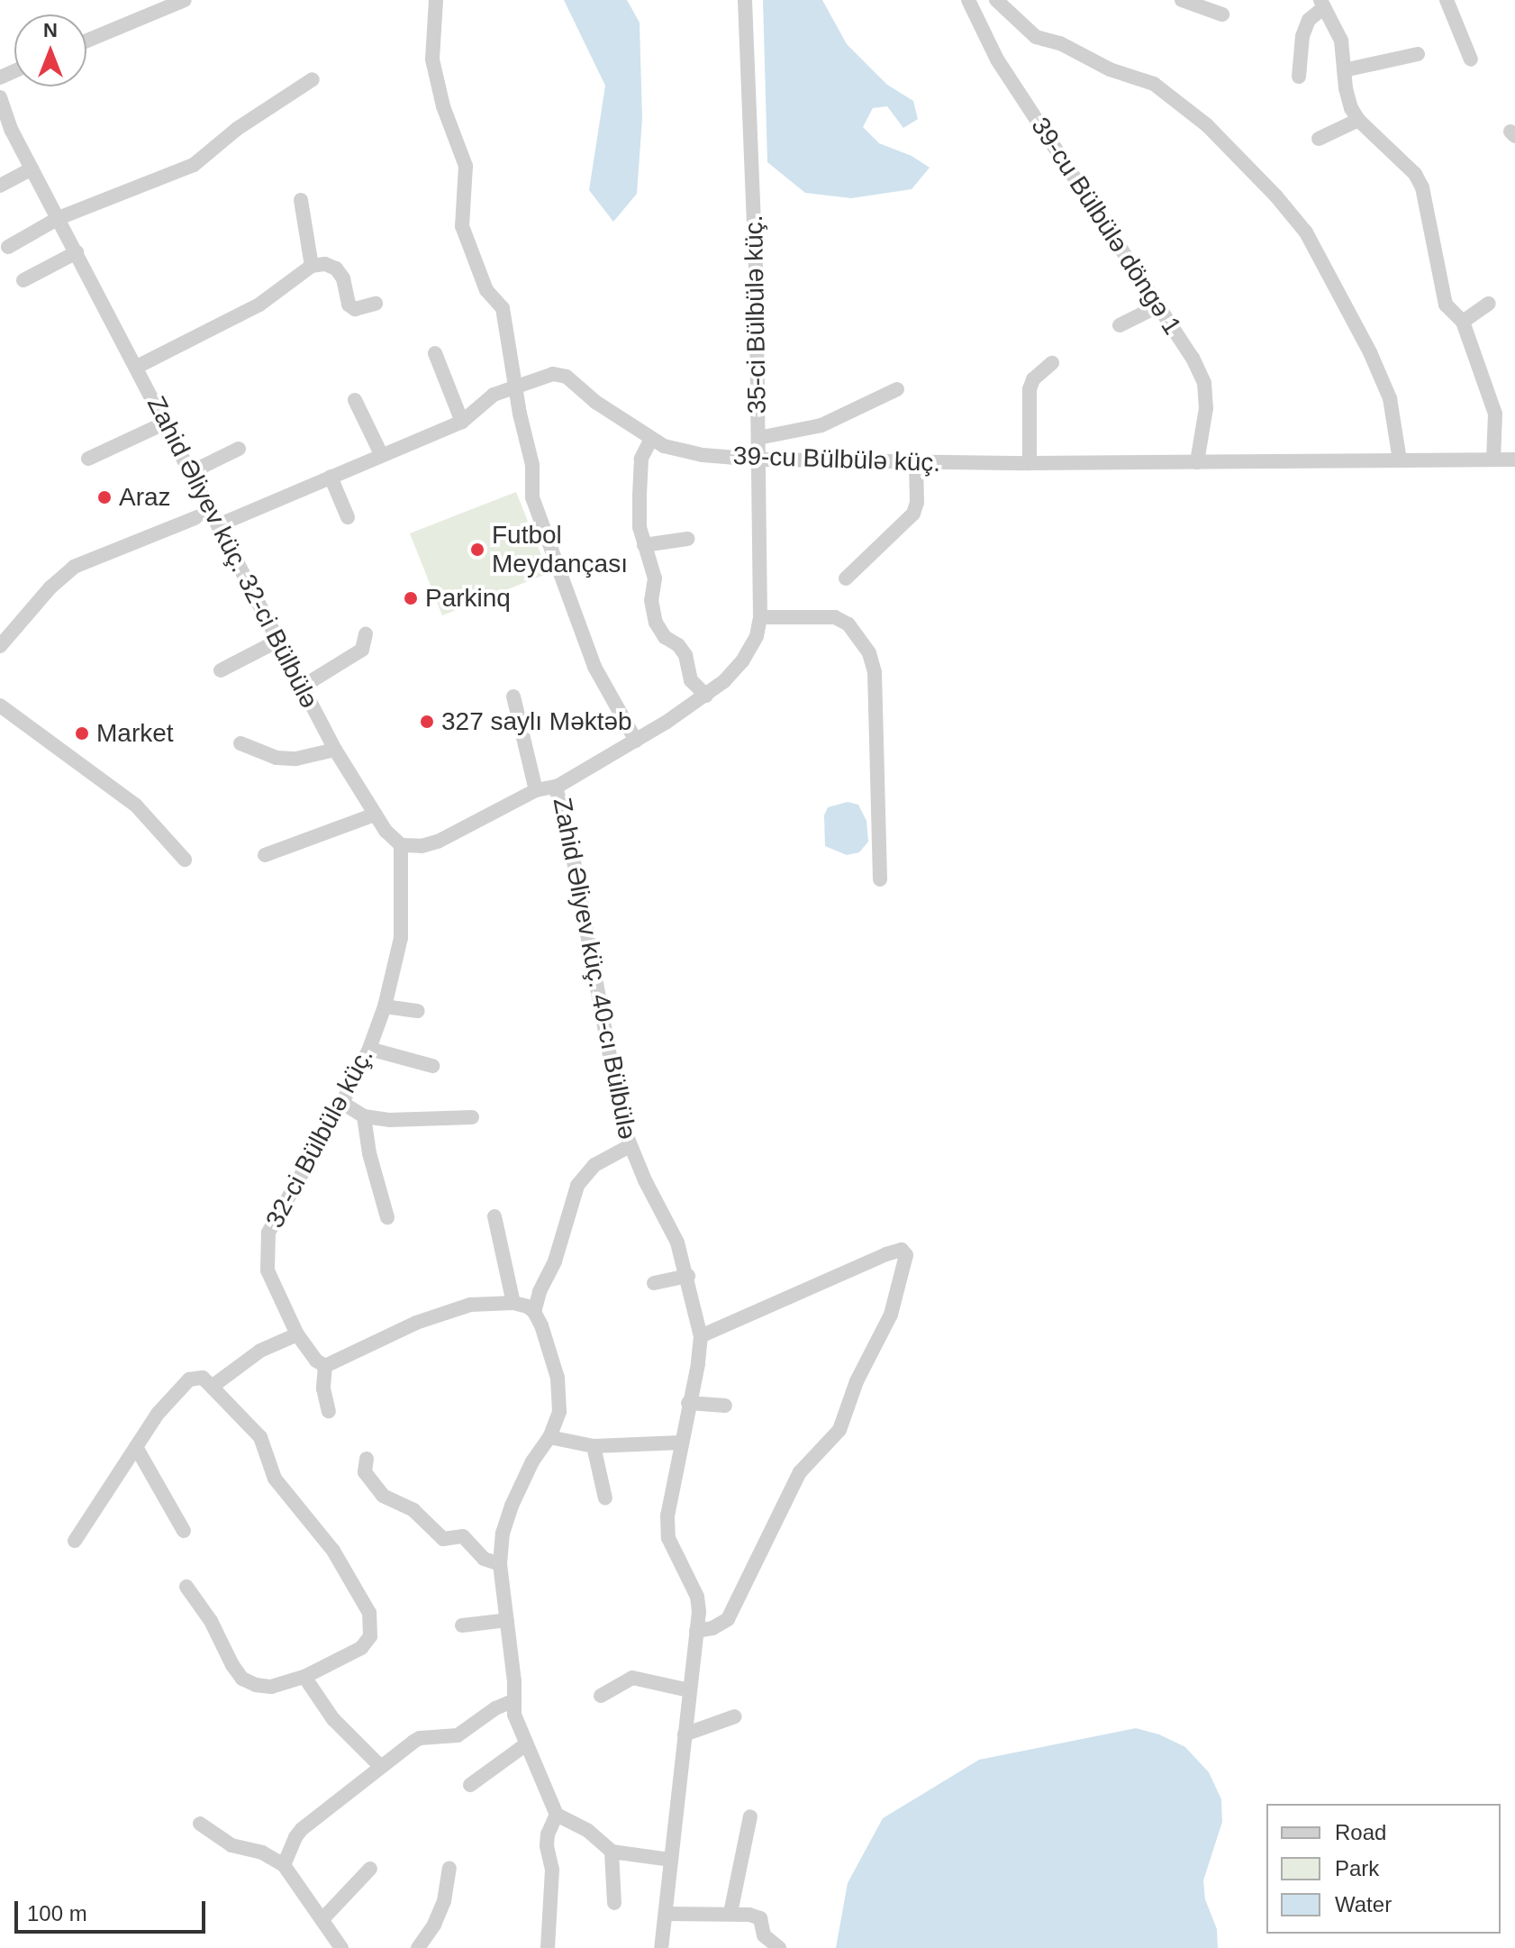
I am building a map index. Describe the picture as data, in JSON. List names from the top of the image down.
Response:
{
  "streets": {
    "street": [
      "39-cu Bülbülə döngə 1",
      "35-ci Bülbülə küç.",
      "39-cu Bülbülə küç.",
      "Zahid Əliyev küç. 32-ci Bülbülə",
      "Zahid Əliyev küç. 40-cı Bülbülə",
      "32-ci Bülbülə küç."
    ]
  },
  "crossings": [
    ["39-cu Bülbülə döngə 1", "39-cu Bülbülə küç."],
    ["35-ci Bülbülə küç.", "39-cu Bülbülə küç."],
    ["35-ci Bülbülə küç.", "Zahid Əliyev küç. 40-cı Bülbülə"],
    ["39-cu Bülbülə küç.", "Zahid Əliyev küç. 32-ci Bülbülə"],
    ["Zahid Əliyev küç. 32-ci Bülbülə", "32-ci Bülbülə küç."]
  ],
  "places": [
    "Araz",
    "Futbol Meydançası",
    "Parkinq",
    "327 saylı Məktəb",
    "Market"
  ],
  "legend": ["Road", "Park", "Water"],
  "scale_bar": "100 m",
  "north": "top"
}
